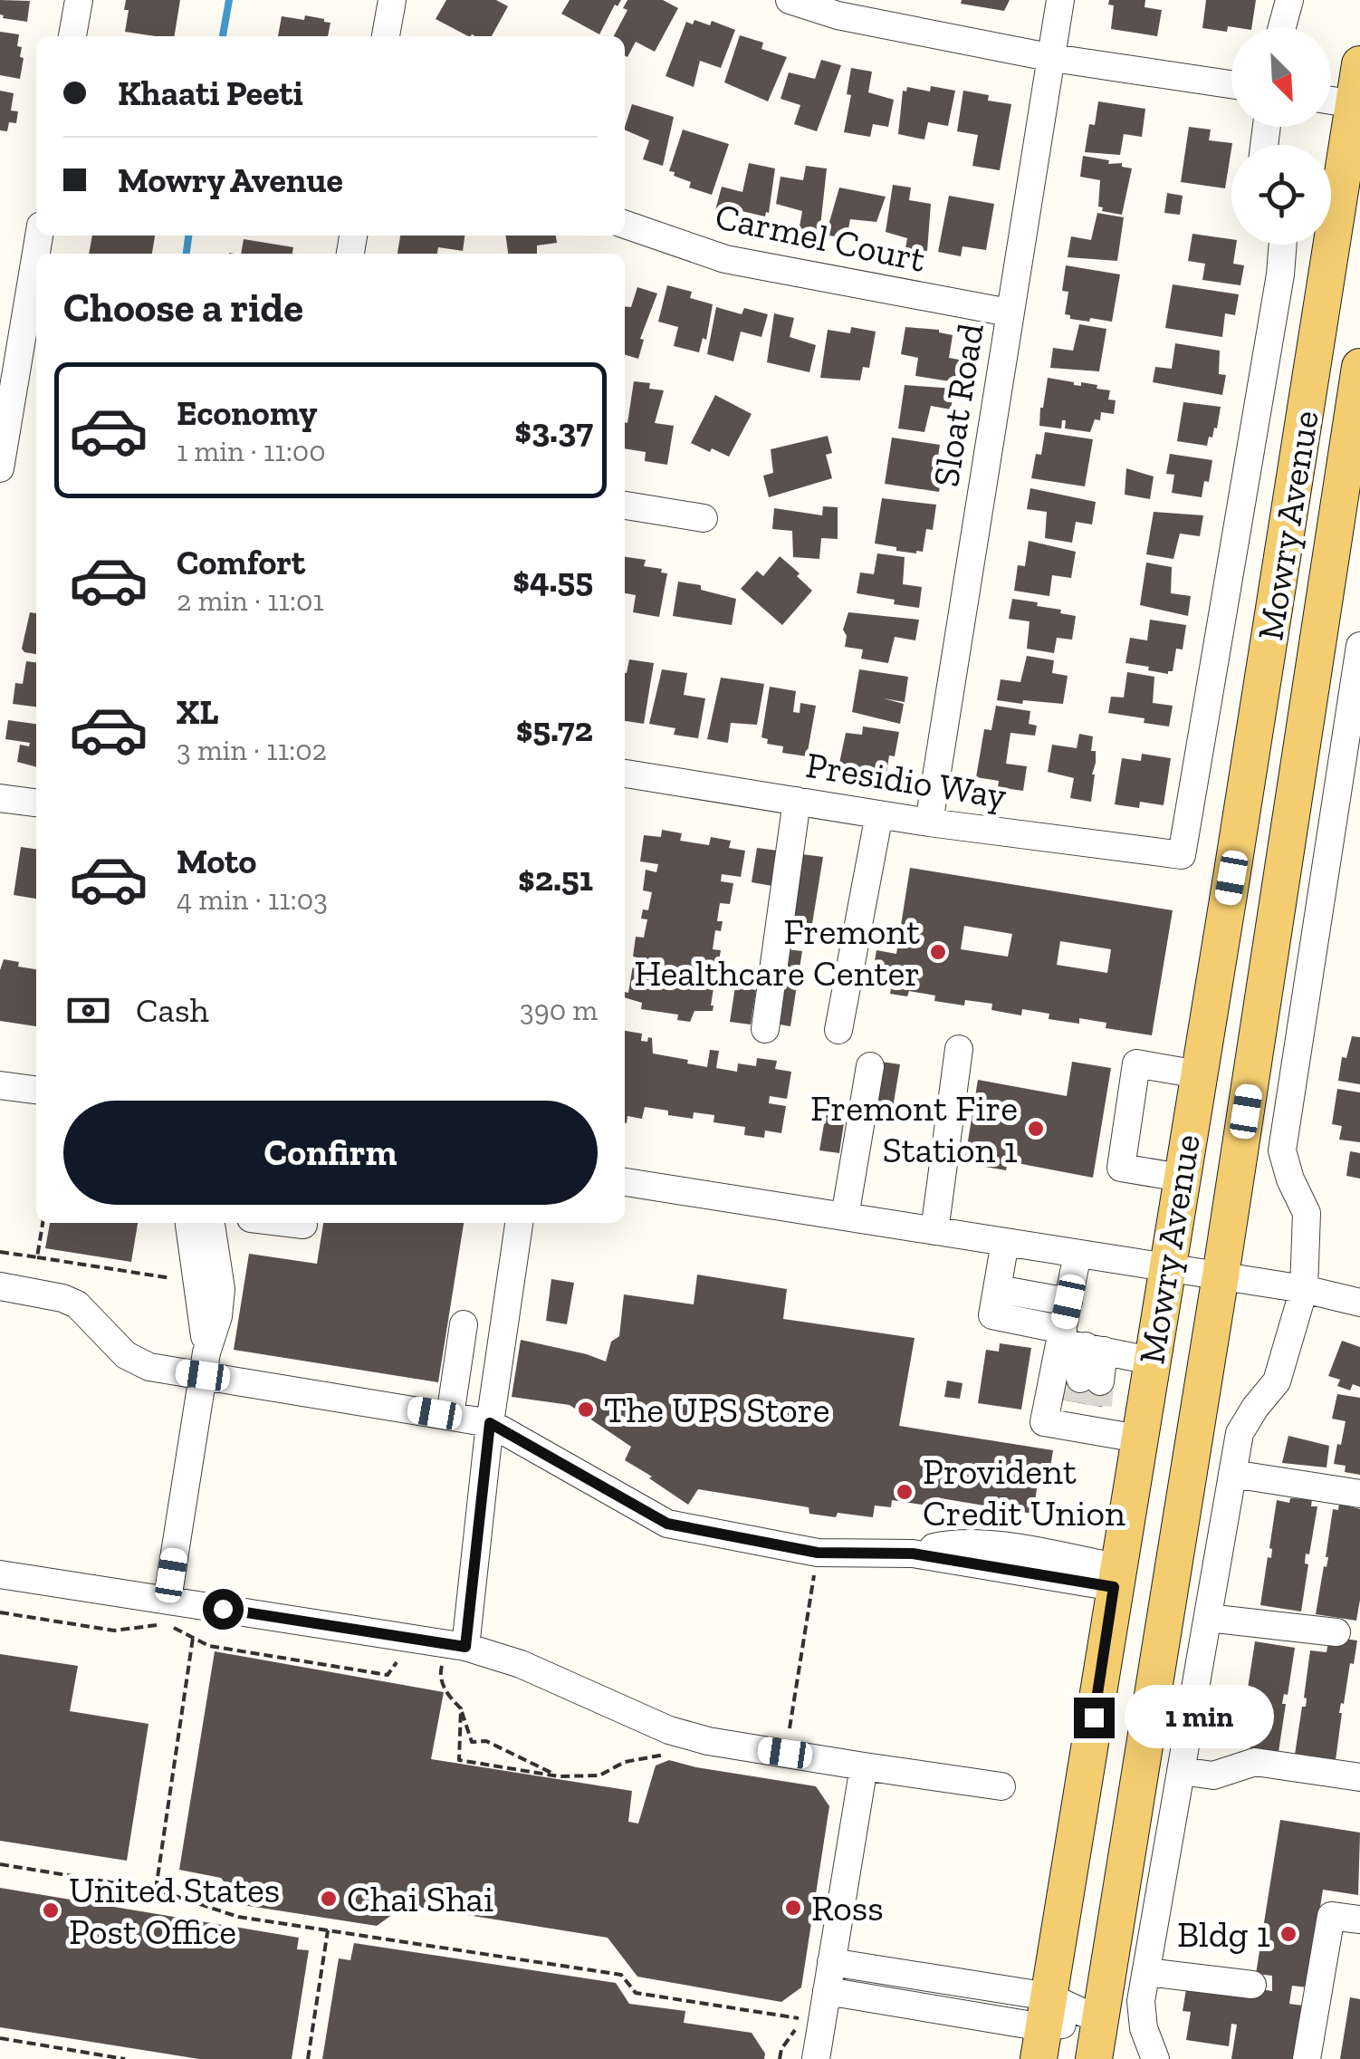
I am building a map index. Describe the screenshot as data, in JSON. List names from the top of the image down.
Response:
{
  "streets": {
    "main road": ["Mowry Avenue"],
    "street": ["Carmel Court", "Sloat Road", "Presidio Way"]
  },
  "crossings": [
    ["Carmel Court", "Sloat Road"],
    ["Sloat Road", "Presidio Way"],
    ["Mowry Avenue", "Presidio Way"]
  ],
  "places": [
    "Fremont Healthcare Center",
    "Fremont Fire Station 1",
    "The UPS Store",
    "Provident Credit Union",
    "Chai Shai",
    "Ross",
    "United States Post Office",
    "Bldg 1"
  ],
  "north": "bottom right",
  "page": {
    "banner": ["Khaati Peeti", "Mowry Avenue"],
    "heading": "Choose a ride",
    "list": [
      {
        "name": "Economy",
        "note": "1 min · 11:00",
        "value": "$3.37"
      },
      {
        "name": "Comfort",
        "note": "2 min · 11:01",
        "value": "$4.55"
      },
      {
        "name": "XL",
        "note": "3 min · 11:02",
        "value": "$5.72"
      },
      {
        "name": "Moto",
        "note": "4 min · 11:03",
        "value": "$2.51"
      }
    ],
    "pay": ["Cash", "390 m"],
    "buttons": "Confirm",
    "bubble": "1 min"
  }
}
